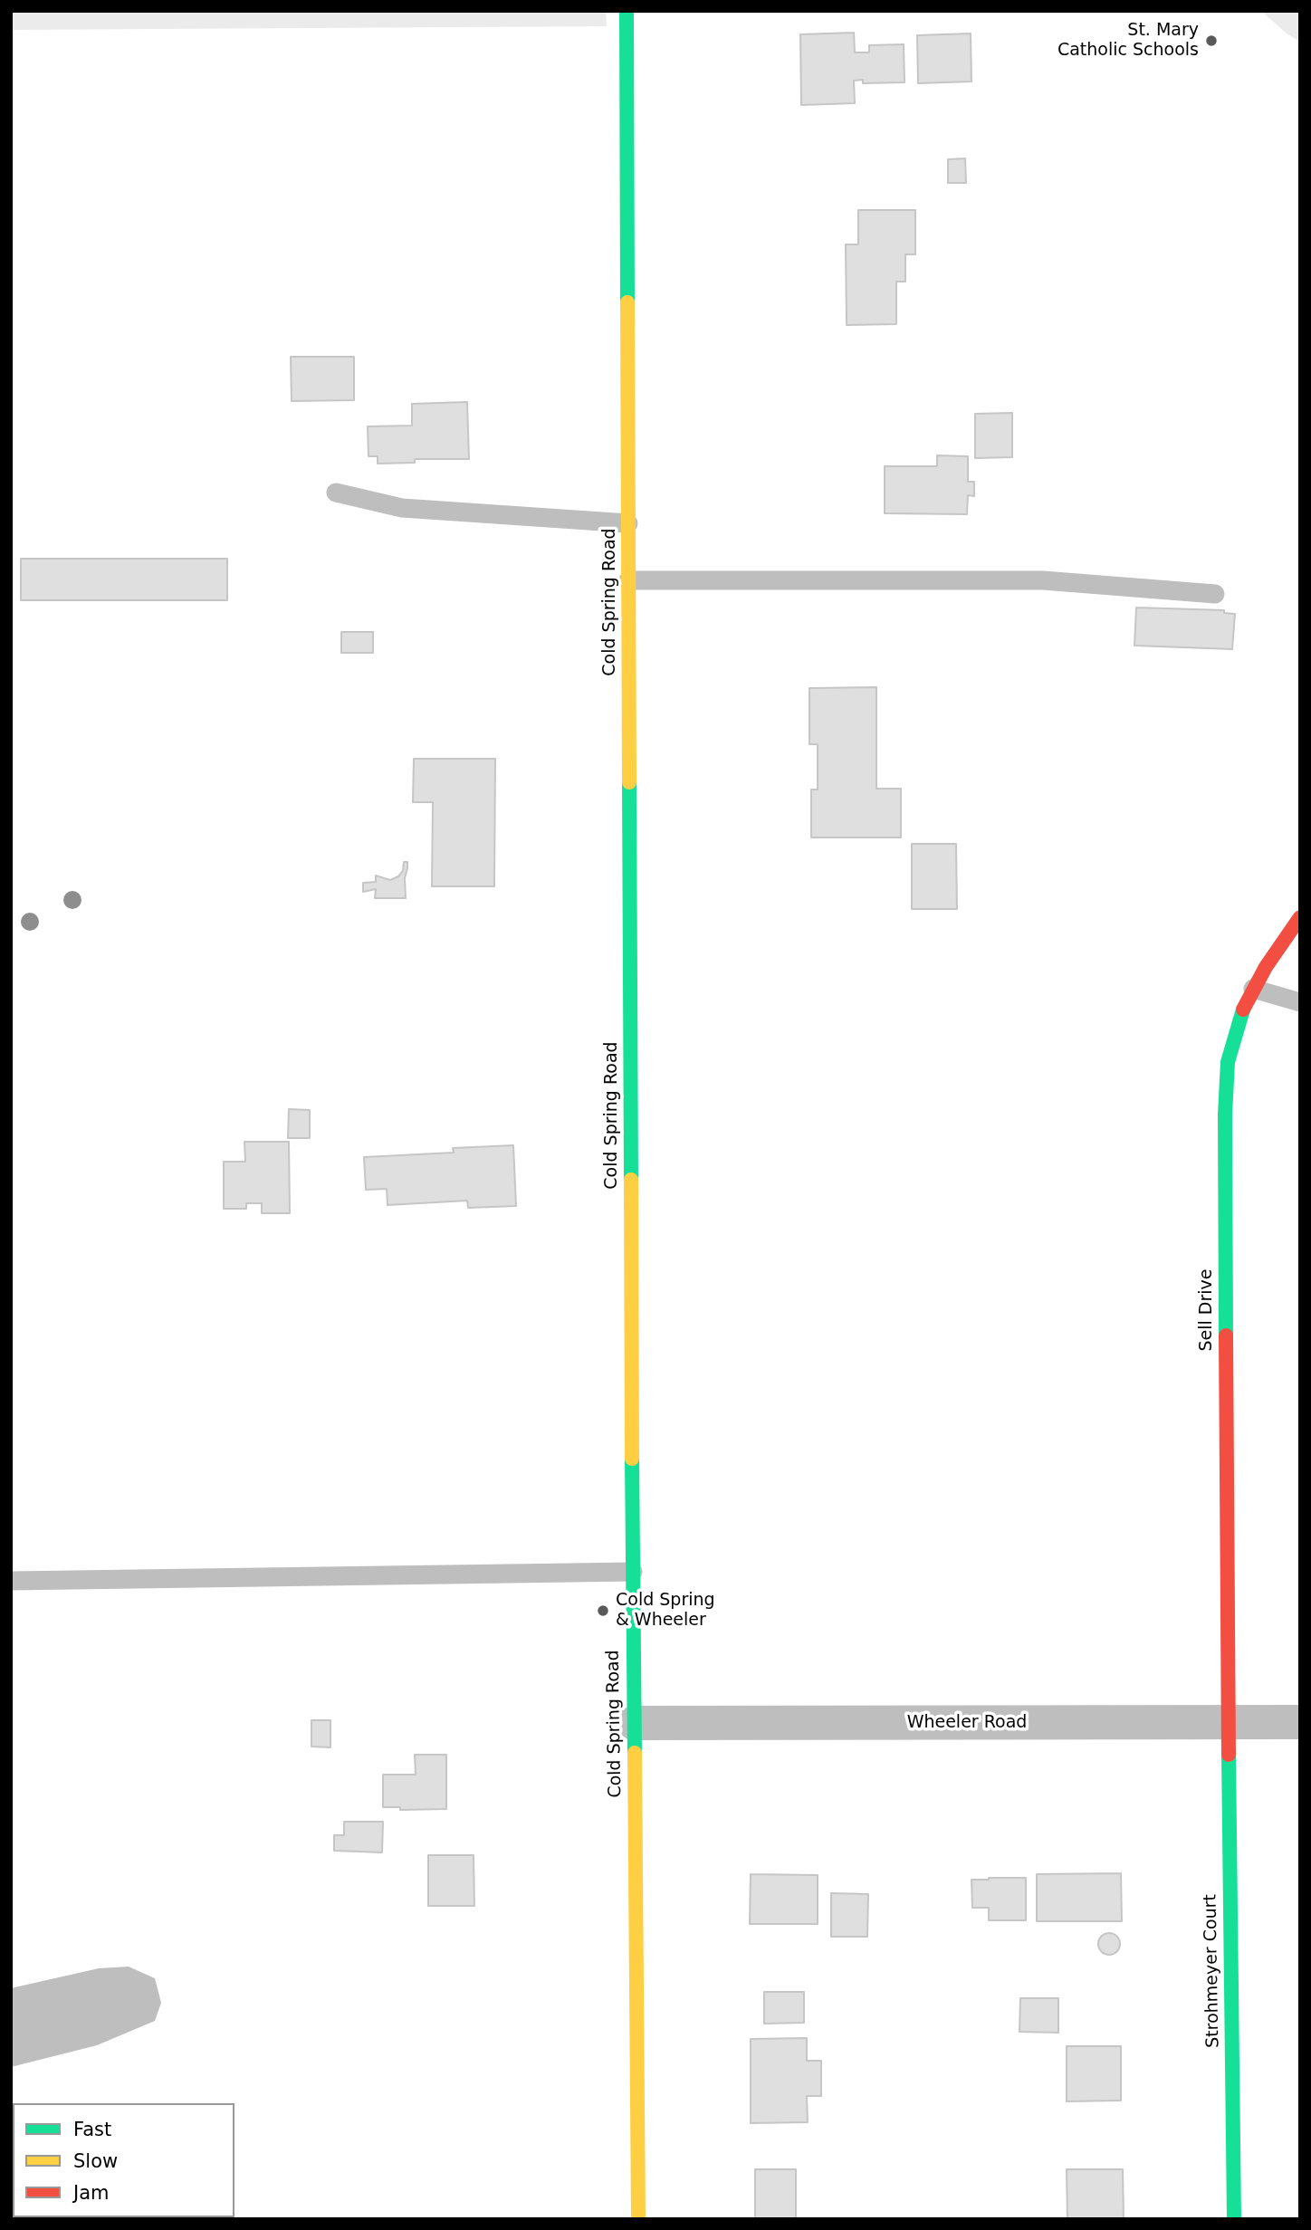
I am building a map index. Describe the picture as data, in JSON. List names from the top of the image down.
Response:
{
  "streets": {
    "street": [
      "Cold Spring Road",
      "Sell Drive",
      "Wheeler Road",
      "Strohmeyer Court"
    ]
  },
  "crossings": [
    ["Cold Spring Road", "Wheeler Road"],
    ["Sell Drive", "Wheeler Road"],
    ["Sell Drive", "Strohmeyer Court"],
    ["Wheeler Road", "Strohmeyer Court"]
  ],
  "places": ["St. Mary Catholic Schools", "Cold Spring & Wheeler"],
  "legend": ["Fast", "Slow", "Jam"]
}
